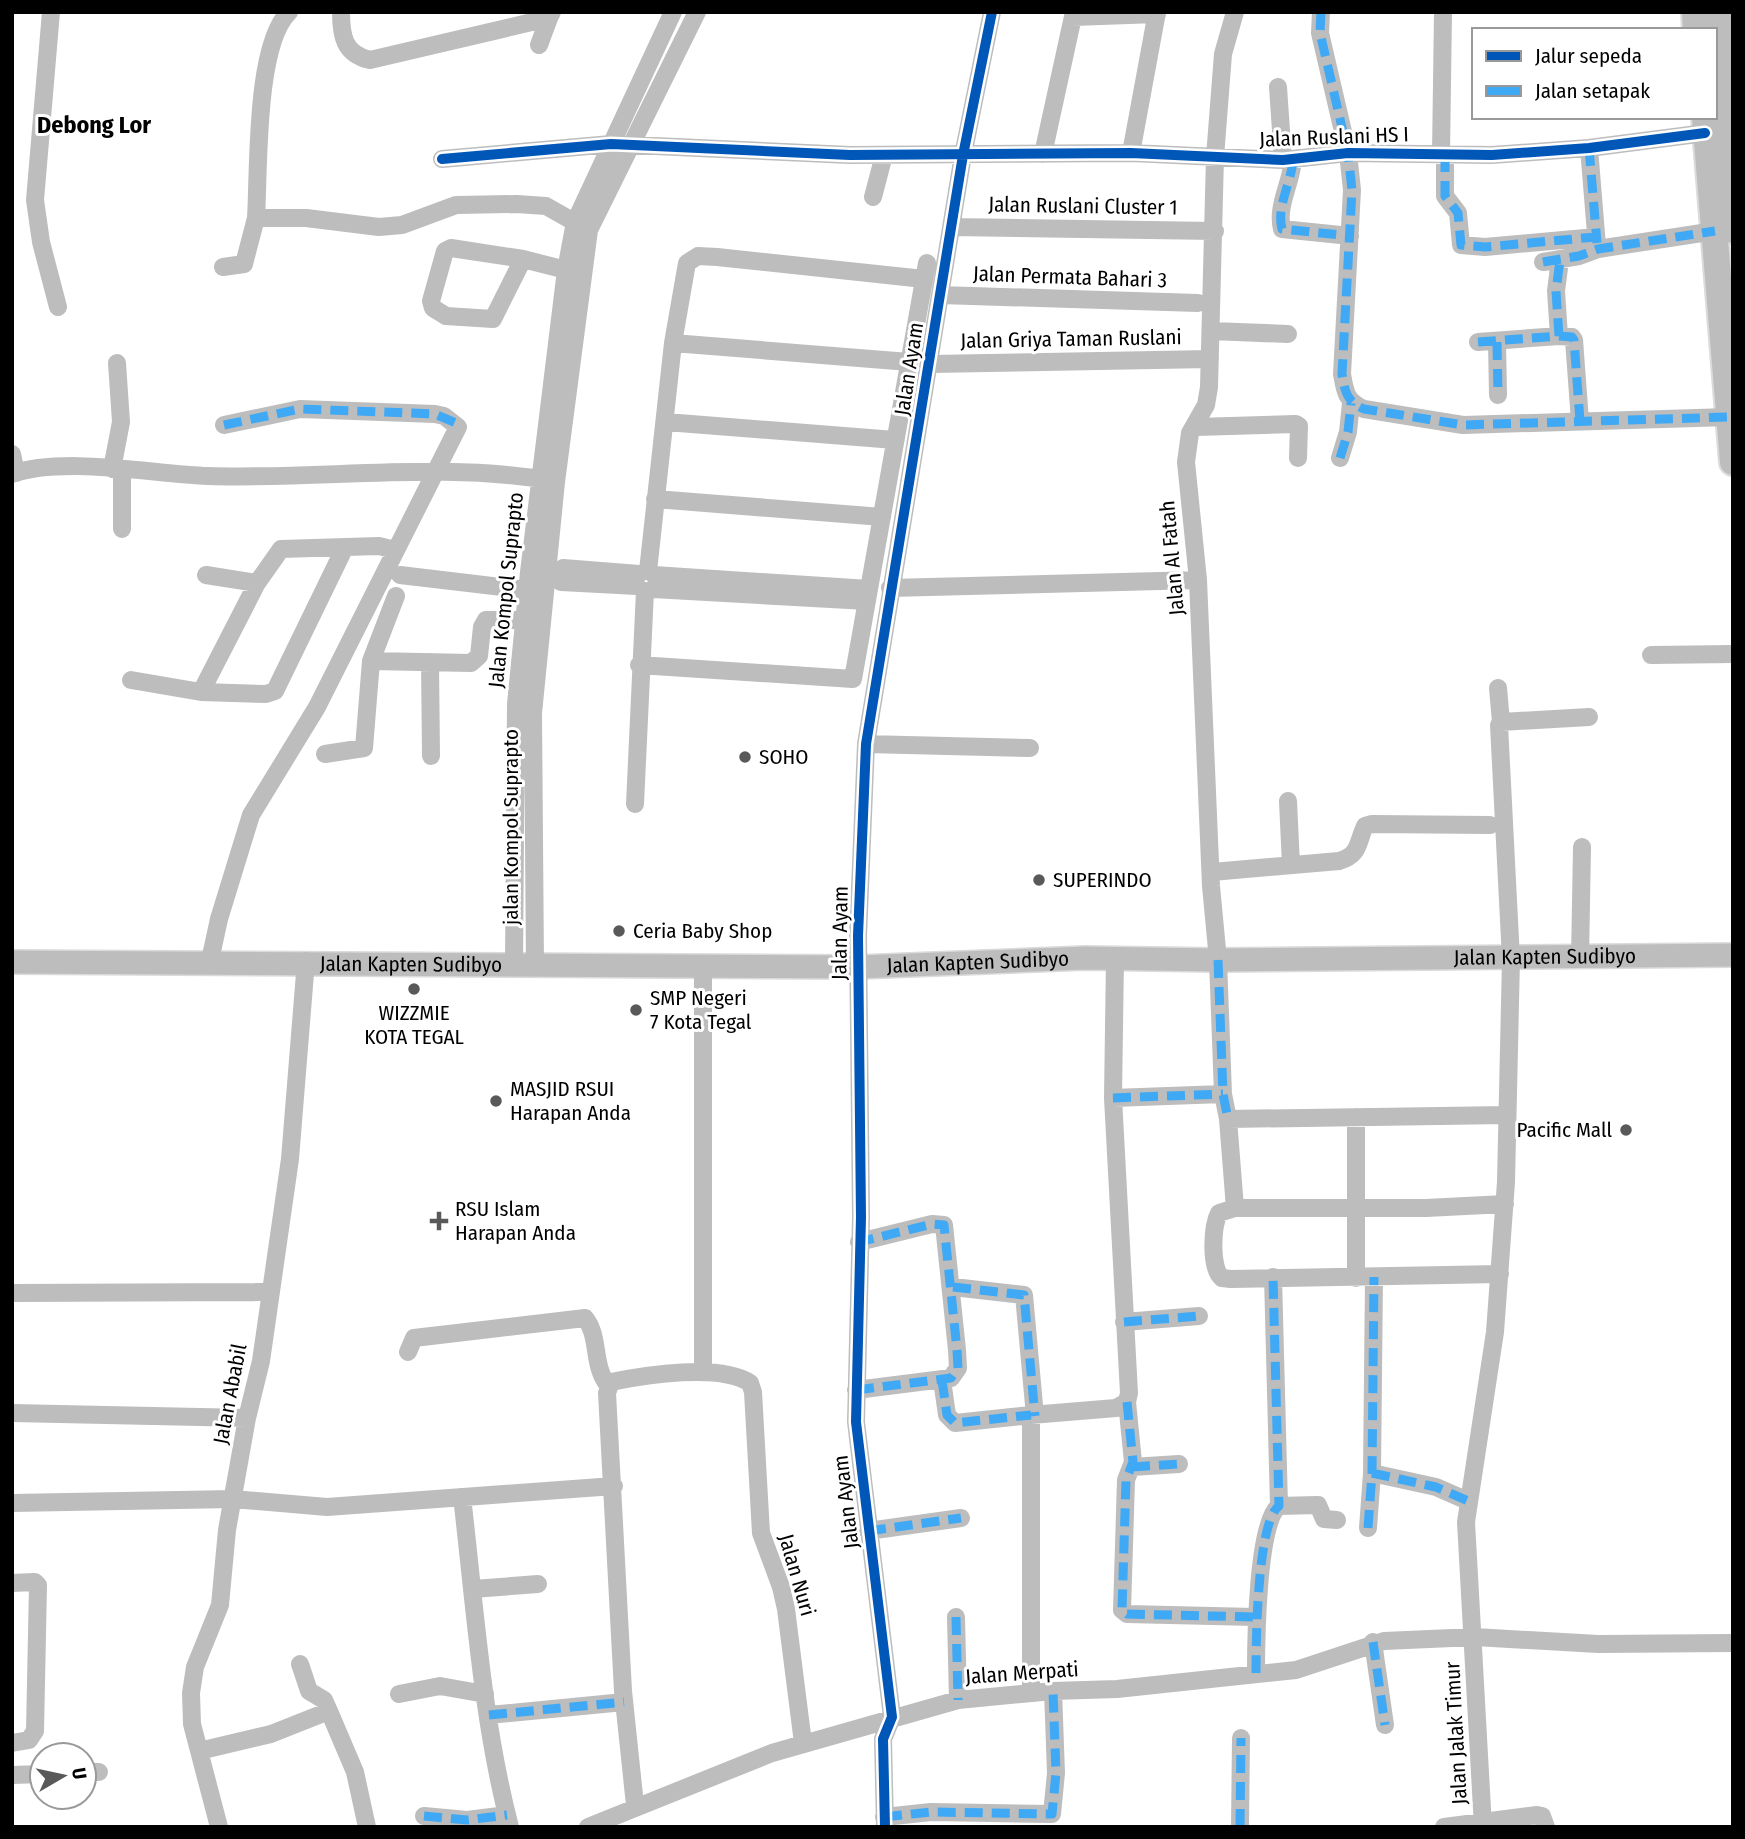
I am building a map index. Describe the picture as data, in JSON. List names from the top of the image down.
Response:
{
  "streets": {
    "main road": ["Jalan Kapten Sudibyo"],
    "street": [
      "Jalan Ruslani HS I",
      "Jalan Ruslani Cluster 1",
      "Jalan Permata Bahari 3",
      "Jalan Griya Taman Ruslani",
      "Jalan Ayam",
      "Jalan Al Fatah",
      "Jalan Kompol Suprapto",
      "jalan Kompol Suprapto",
      "Jalan Ababil",
      "Jalan Nuri",
      "Jalan Merpati",
      "Jalan Jalak Timur"
    ]
  },
  "crossings": [
    ["Jalan Ruslani HS I", "Jalan Ayam"],
    ["Jalan Ruslani HS I", "Jalan Al Fatah"],
    ["Jalan Ruslani Cluster 1", "Jalan Ayam"],
    ["Jalan Ruslani Cluster 1", "Jalan Al Fatah"],
    ["Jalan Permata Bahari 3", "Jalan Ayam"],
    ["Jalan Griya Taman Ruslani", "Jalan Ayam"],
    ["Jalan Griya Taman Ruslani", "Jalan Al Fatah"],
    ["Jalan Ayam", "Jalan Kapten Sudibyo"],
    ["Jalan Ayam", "Jalan Merpati"],
    ["Jalan Al Fatah", "Jalan Kapten Sudibyo"],
    ["Jalan Kompol Suprapto", "jalan Kompol Suprapto"],
    ["jalan Kompol Suprapto", "Jalan Kapten Sudibyo"],
    ["Jalan Kapten Sudibyo", "Jalan Ababil"],
    ["Jalan Kapten Sudibyo", "Jalan Jalak Timur"],
    ["Jalan Nuri", "Jalan Merpati"],
    ["Jalan Merpati", "Jalan Jalak Timur"]
  ],
  "districts": ["Debong Lor"],
  "places": {
    "other": [
      "SOHO",
      "SUPERINDO",
      "Ceria Baby Shop",
      "WIZZMIE KOTA TEGAL",
      "SMP Negeri 7 Kota Tegal",
      "MASJID RSUI Harapan Anda",
      "Pacific Mall"
    ],
    "health": ["RSU Islam Harapan Anda"]
  },
  "legend": ["Jalur sepeda", "Jalan setapak"],
  "north": "right"
}
